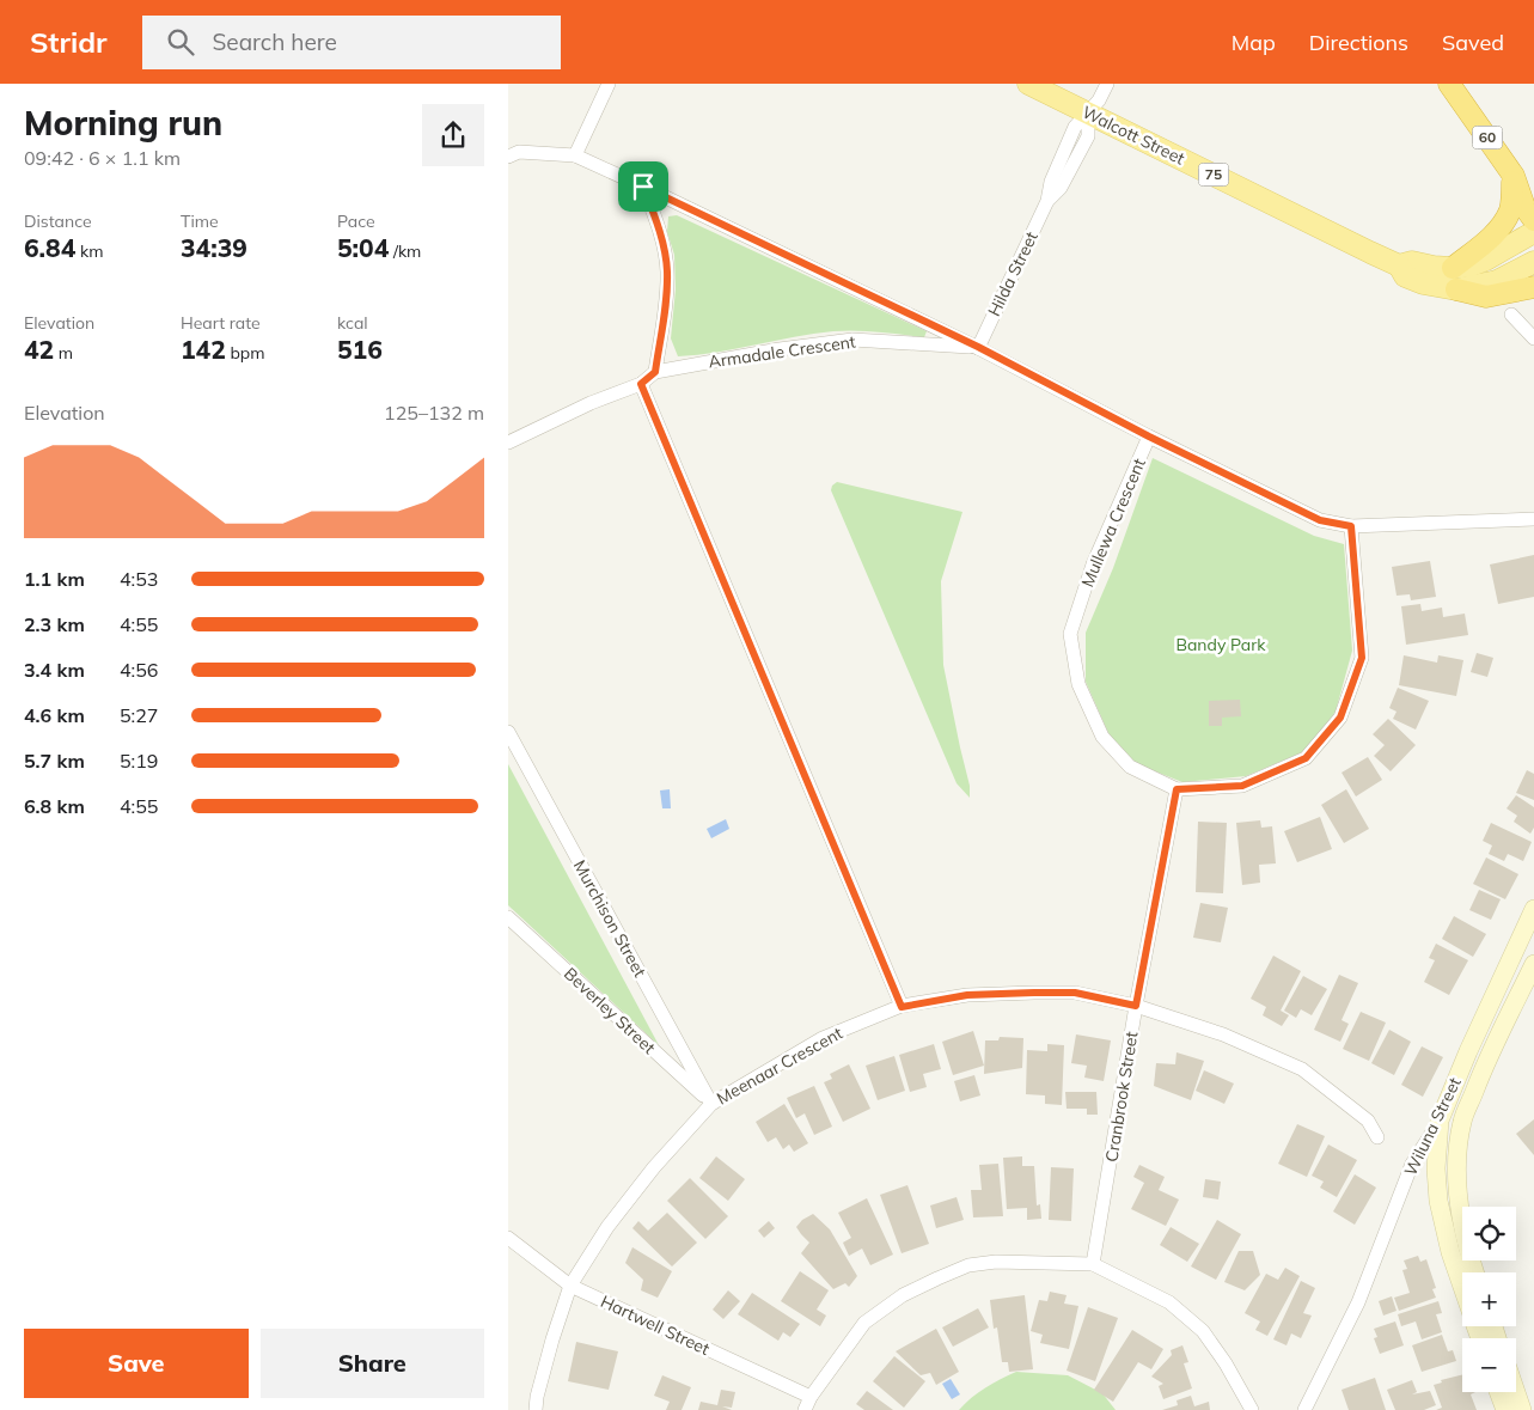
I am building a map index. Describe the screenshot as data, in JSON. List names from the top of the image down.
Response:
{
  "streets": {
    "highway": ["60"],
    "main road": ["Walcott Street", "75", "Wiluna Street"],
    "street": [
      "Hilda Street",
      "Armadale Crescent",
      "Mullewa Crescent",
      "Murchison Street",
      "Beverley Street",
      "Meenaar Crescent",
      "Cranbrook Street",
      "Hartwell Street"
    ]
  },
  "crossings": [
    ["Walcott Street", "Hilda Street"],
    ["Hilda Street", "Armadale Crescent"],
    ["Armadale Crescent", "Mullewa Crescent"],
    ["Mullewa Crescent", "Cranbrook Street"],
    ["Murchison Street", "Beverley Street"],
    ["Murchison Street", "Meenaar Crescent"],
    ["Beverley Street", "Meenaar Crescent"],
    ["Meenaar Crescent", "Cranbrook Street"],
    ["Meenaar Crescent", "Hartwell Street"]
  ],
  "parks": ["Bandy Park"],
  "page": {
    "header": "Stridr",
    "search": "Search here",
    "nav": ["Map", "Directions", "Saved"],
    "heading": ["Morning run", "09:42 · 6 × 1.1 km"],
    "stats": [
      ["Distance", "6.84 km"],
      ["Time", "34:39"],
      ["Pace", "5:04 /km"],
      ["Elevation", "42 m"],
      ["Heart rate", "142 bpm"],
      ["kcal", "516"]
    ],
    "chart": ["Elevation", "125–132 m"],
    "list": [
      {
        "name": "1.1 km",
        "note": "4:53"
      },
      {
        "name": "2.3 km",
        "note": "4:55"
      },
      {
        "name": "3.4 km",
        "note": "4:56"
      },
      {
        "name": "4.6 km",
        "note": "5:27"
      },
      {
        "name": "5.7 km",
        "note": "5:19"
      },
      {
        "name": "6.8 km",
        "note": "4:55"
      }
    ],
    "map_buttons": ["+", "−"],
    "buttons": ["Save", "Share"]
  }
}
